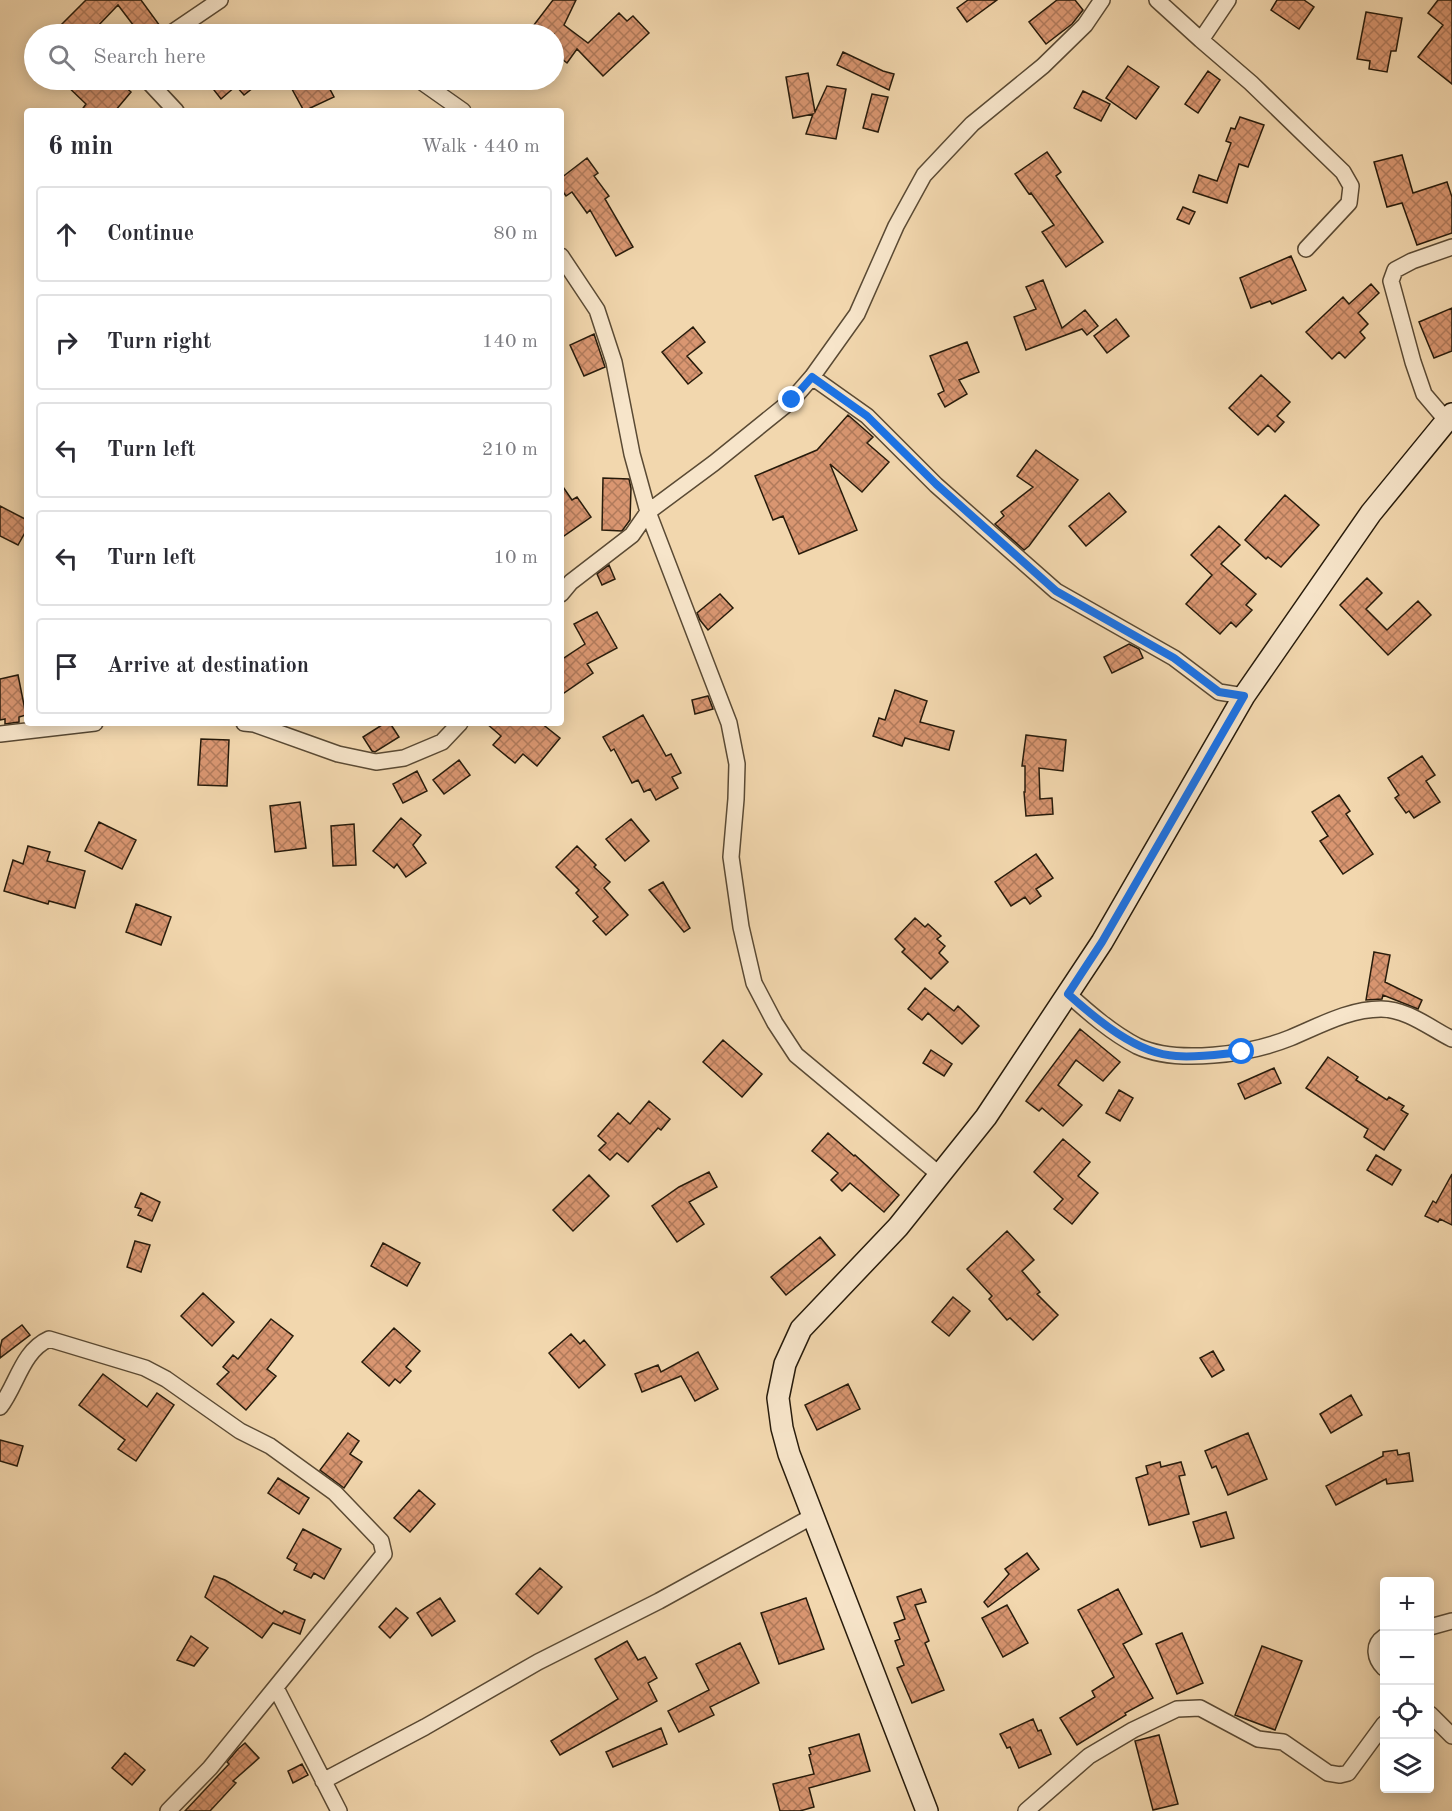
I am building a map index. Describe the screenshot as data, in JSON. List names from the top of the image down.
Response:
{
  "page": {
    "search": "Search here",
    "heading": ["6 min", "Walk · 440 m"],
    "list": [
      ["Continue", "80 m"],
      ["Turn right", "140 m"],
      ["Turn left", "210 m"],
      ["Turn left", "10 m"],
      "Arrive at destination"
    ],
    "map_buttons": ["+", "−"]
  }
}
